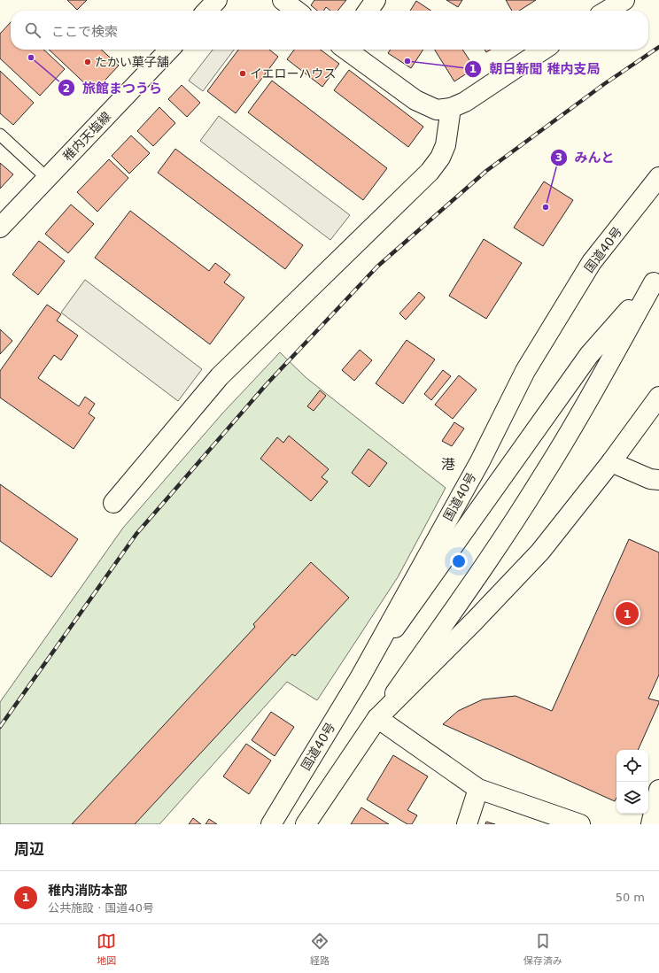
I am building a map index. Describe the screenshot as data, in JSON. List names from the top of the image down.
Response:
{
  "streets": {
    "main road": ["稚内天塩線", "国道40号"]
  },
  "districts": ["港"],
  "places": [
    "旅館まつうら",
    "朝日新聞 稚内支局",
    "たかい菓子舗",
    "イエローハウス",
    "みんと"
  ],
  "page": {
    "search": "ここで検索",
    "pins": "1",
    "heading": "周辺",
    "list": [
      {
        "mark": "1",
        "name": "稚内消防本部",
        "note": "公共施設 · 国道40号",
        "value": "50 m"
      }
    ],
    "nav": ["地図", "経路", "保存済み"]
  }
}
